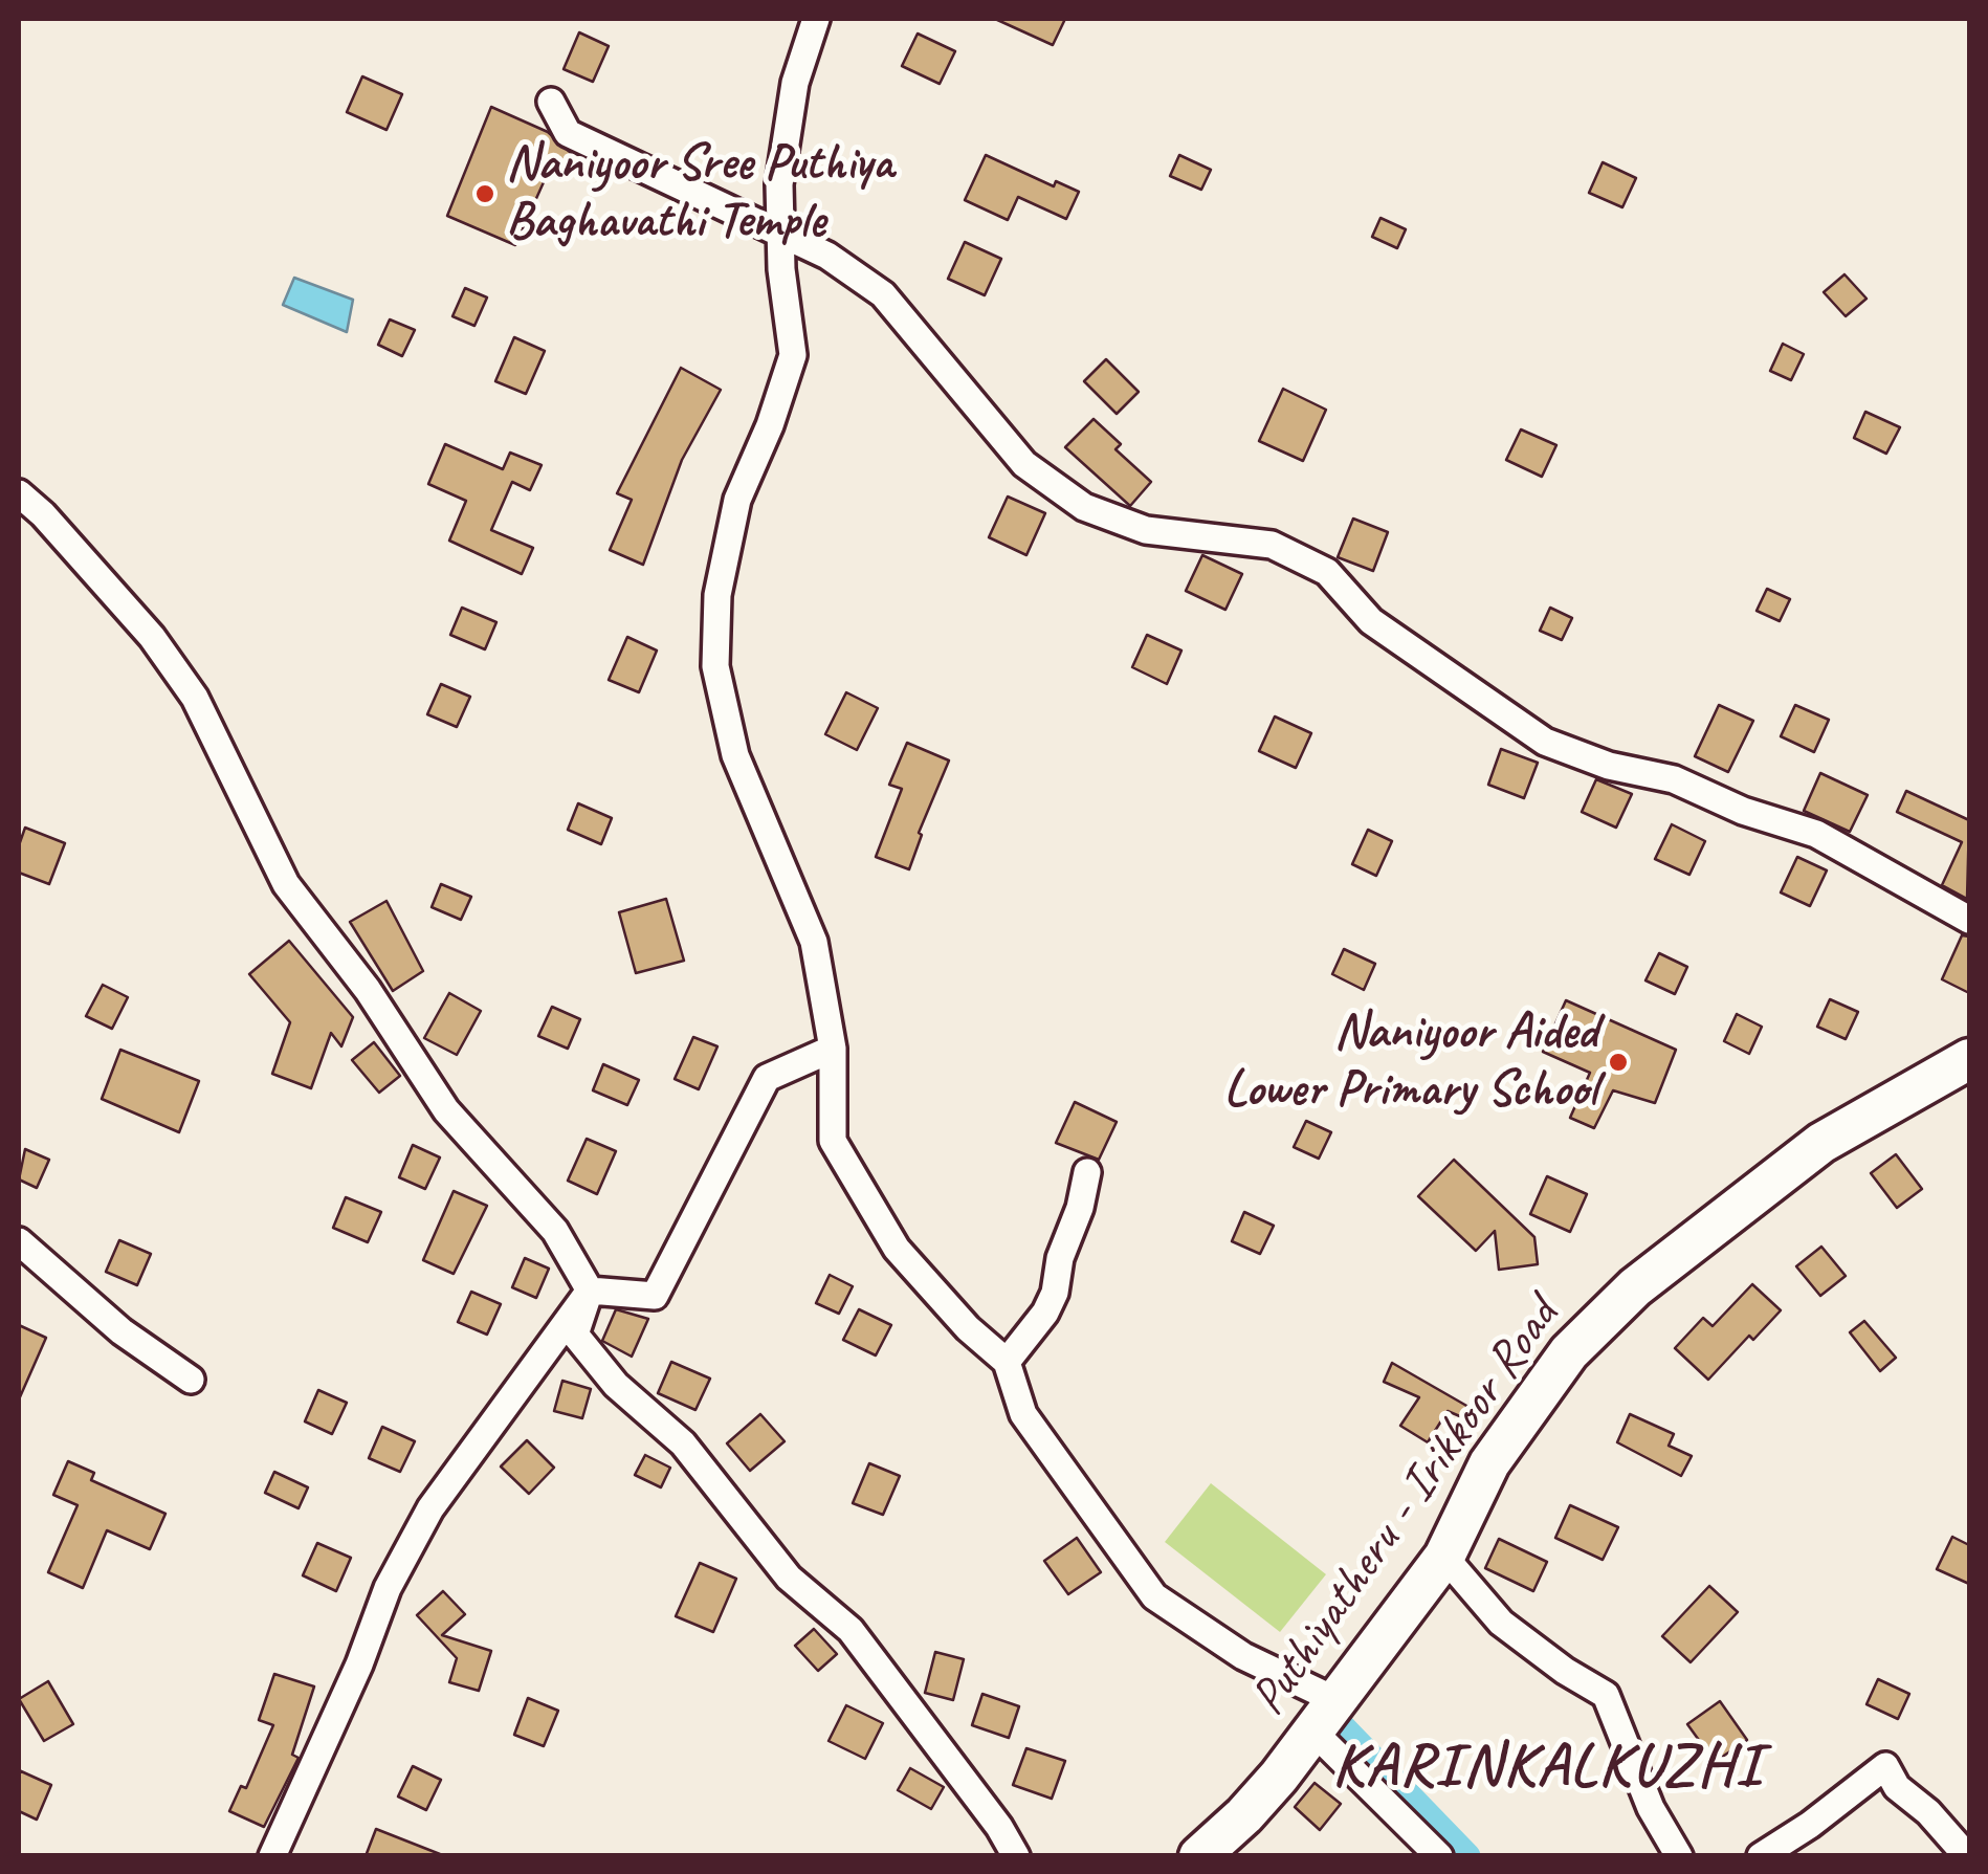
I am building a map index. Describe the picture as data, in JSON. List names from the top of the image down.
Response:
{
  "streets": {
    "main road": ["Puthiyatheru - Irikkoor Road"]
  },
  "districts": ["KARINKALKUZHI"],
  "places": ["Naniyoor Sree Puthiya Baghavathi Temple", "Naniyoor Aided Lower Primary School"]
}
